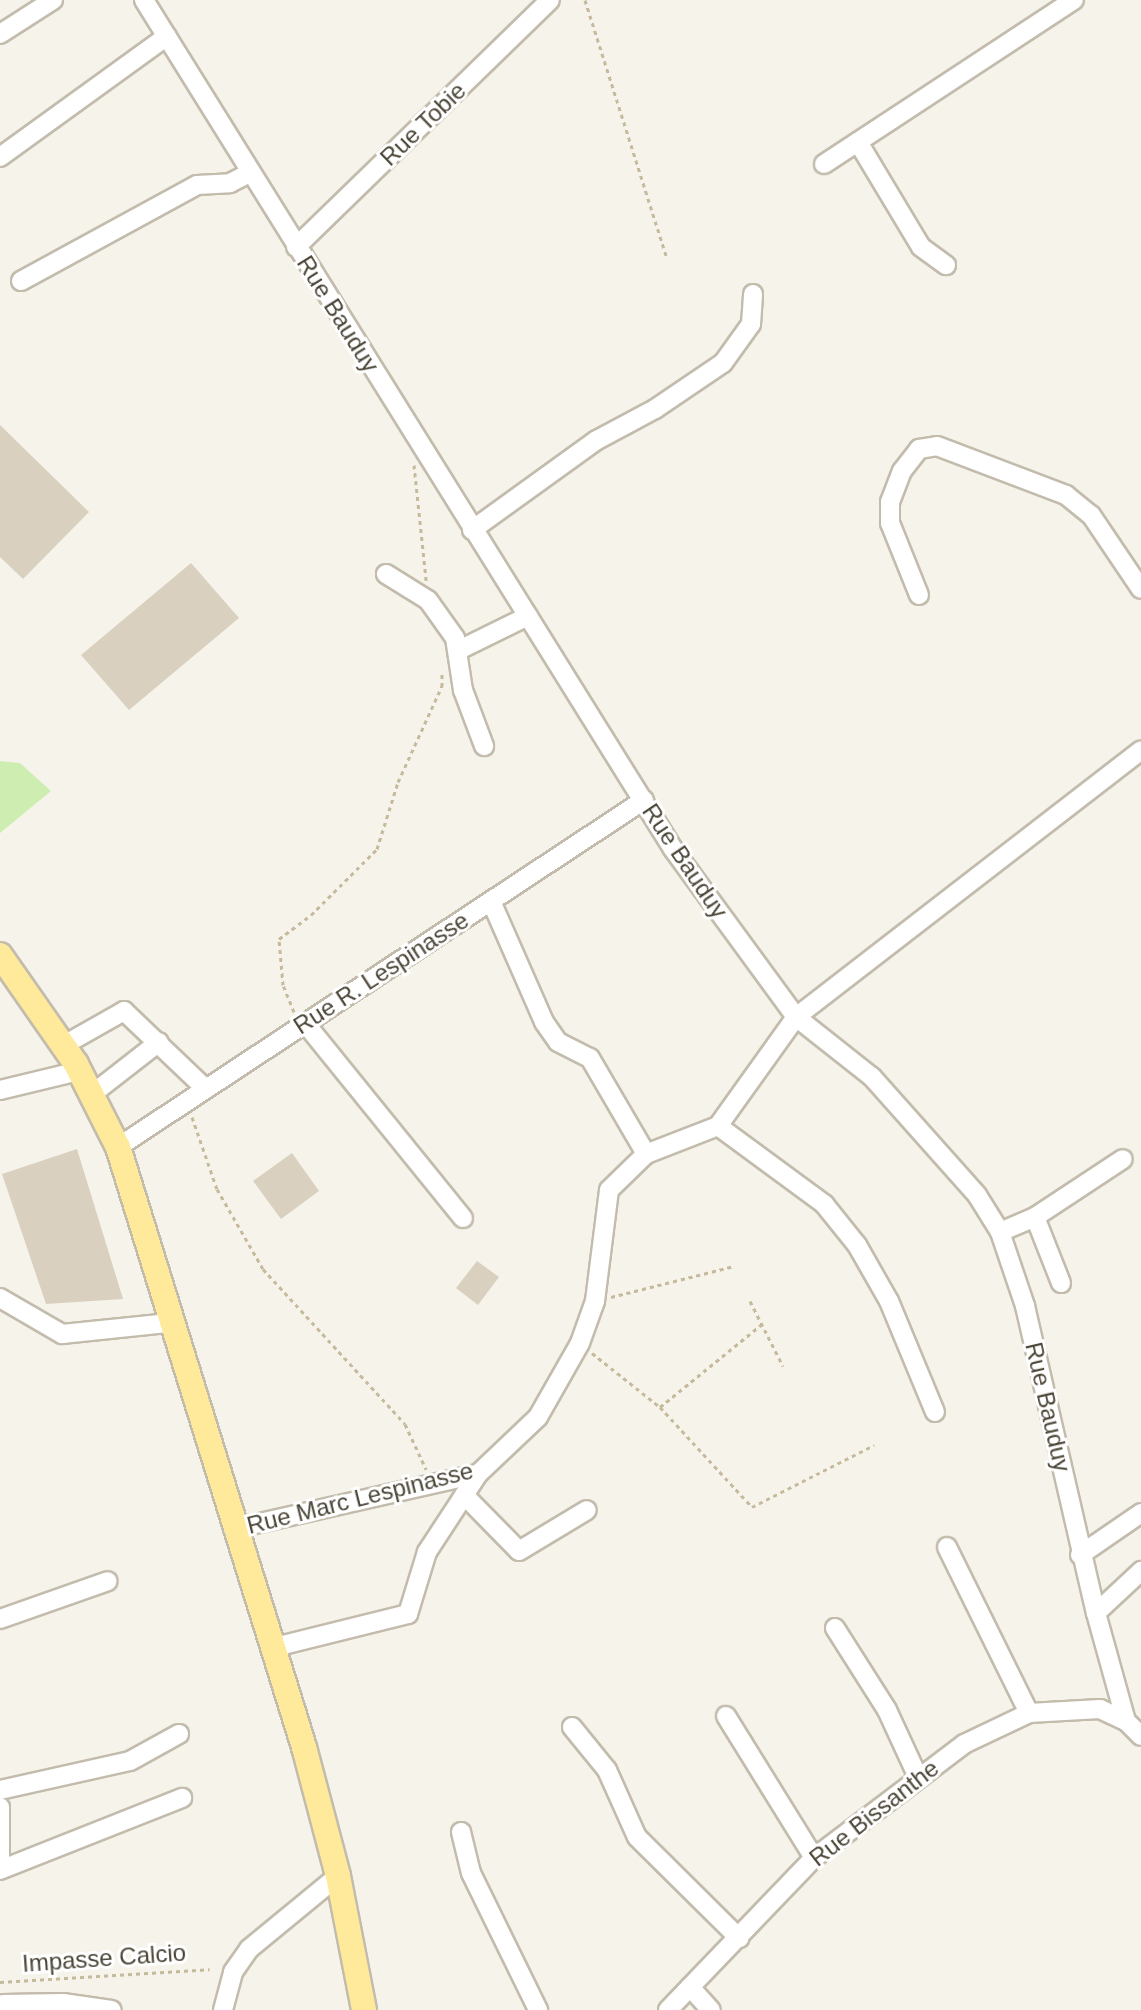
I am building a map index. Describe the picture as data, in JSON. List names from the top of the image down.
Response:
{
  "streets": {
    "street": [
      "Rue Tobie",
      "Rue Bauduy",
      "Rue R. Lespinasse",
      "Rue Marc Lespinasse",
      "Rue Bissanthe"
    ],
    "path": ["Impasse Calcio"]
  },
  "crossings": [
    ["Rue Tobie", "Rue Bauduy"],
    ["Rue Bauduy", "Rue R. Lespinasse"],
    ["Rue Bauduy", "Rue Bissanthe"]
  ]
}
